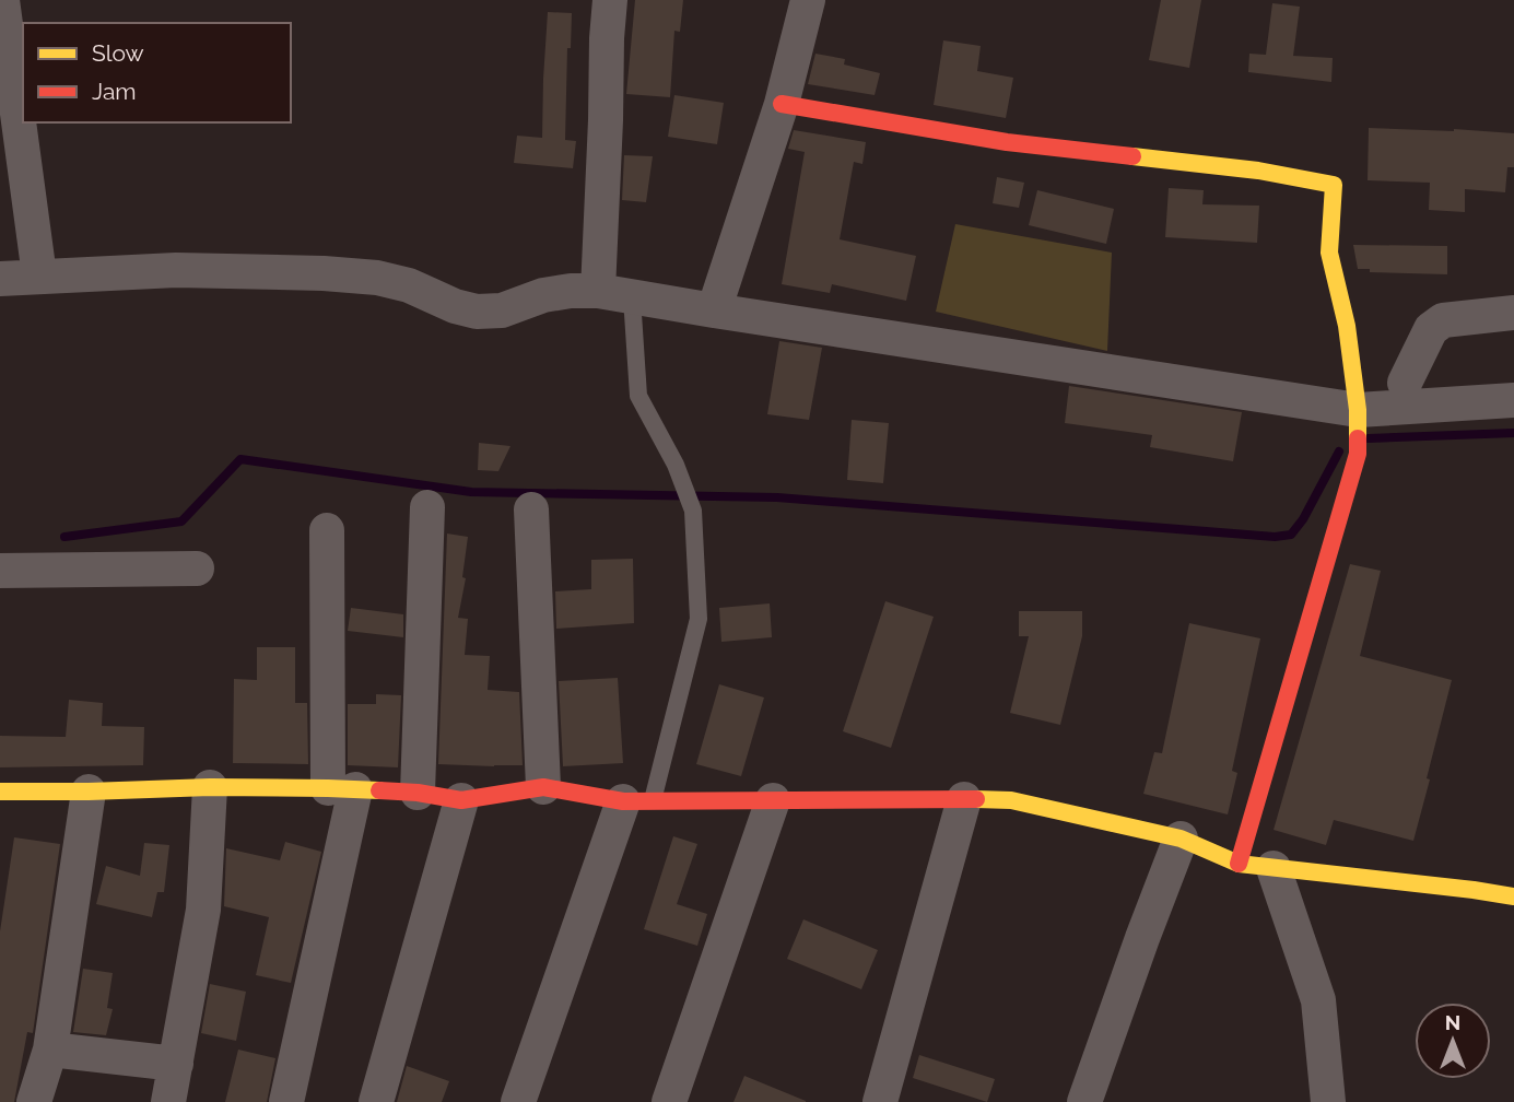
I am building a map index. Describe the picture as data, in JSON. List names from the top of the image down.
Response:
{
  "legend": ["Slow", "Jam"],
  "north": "top"
}
